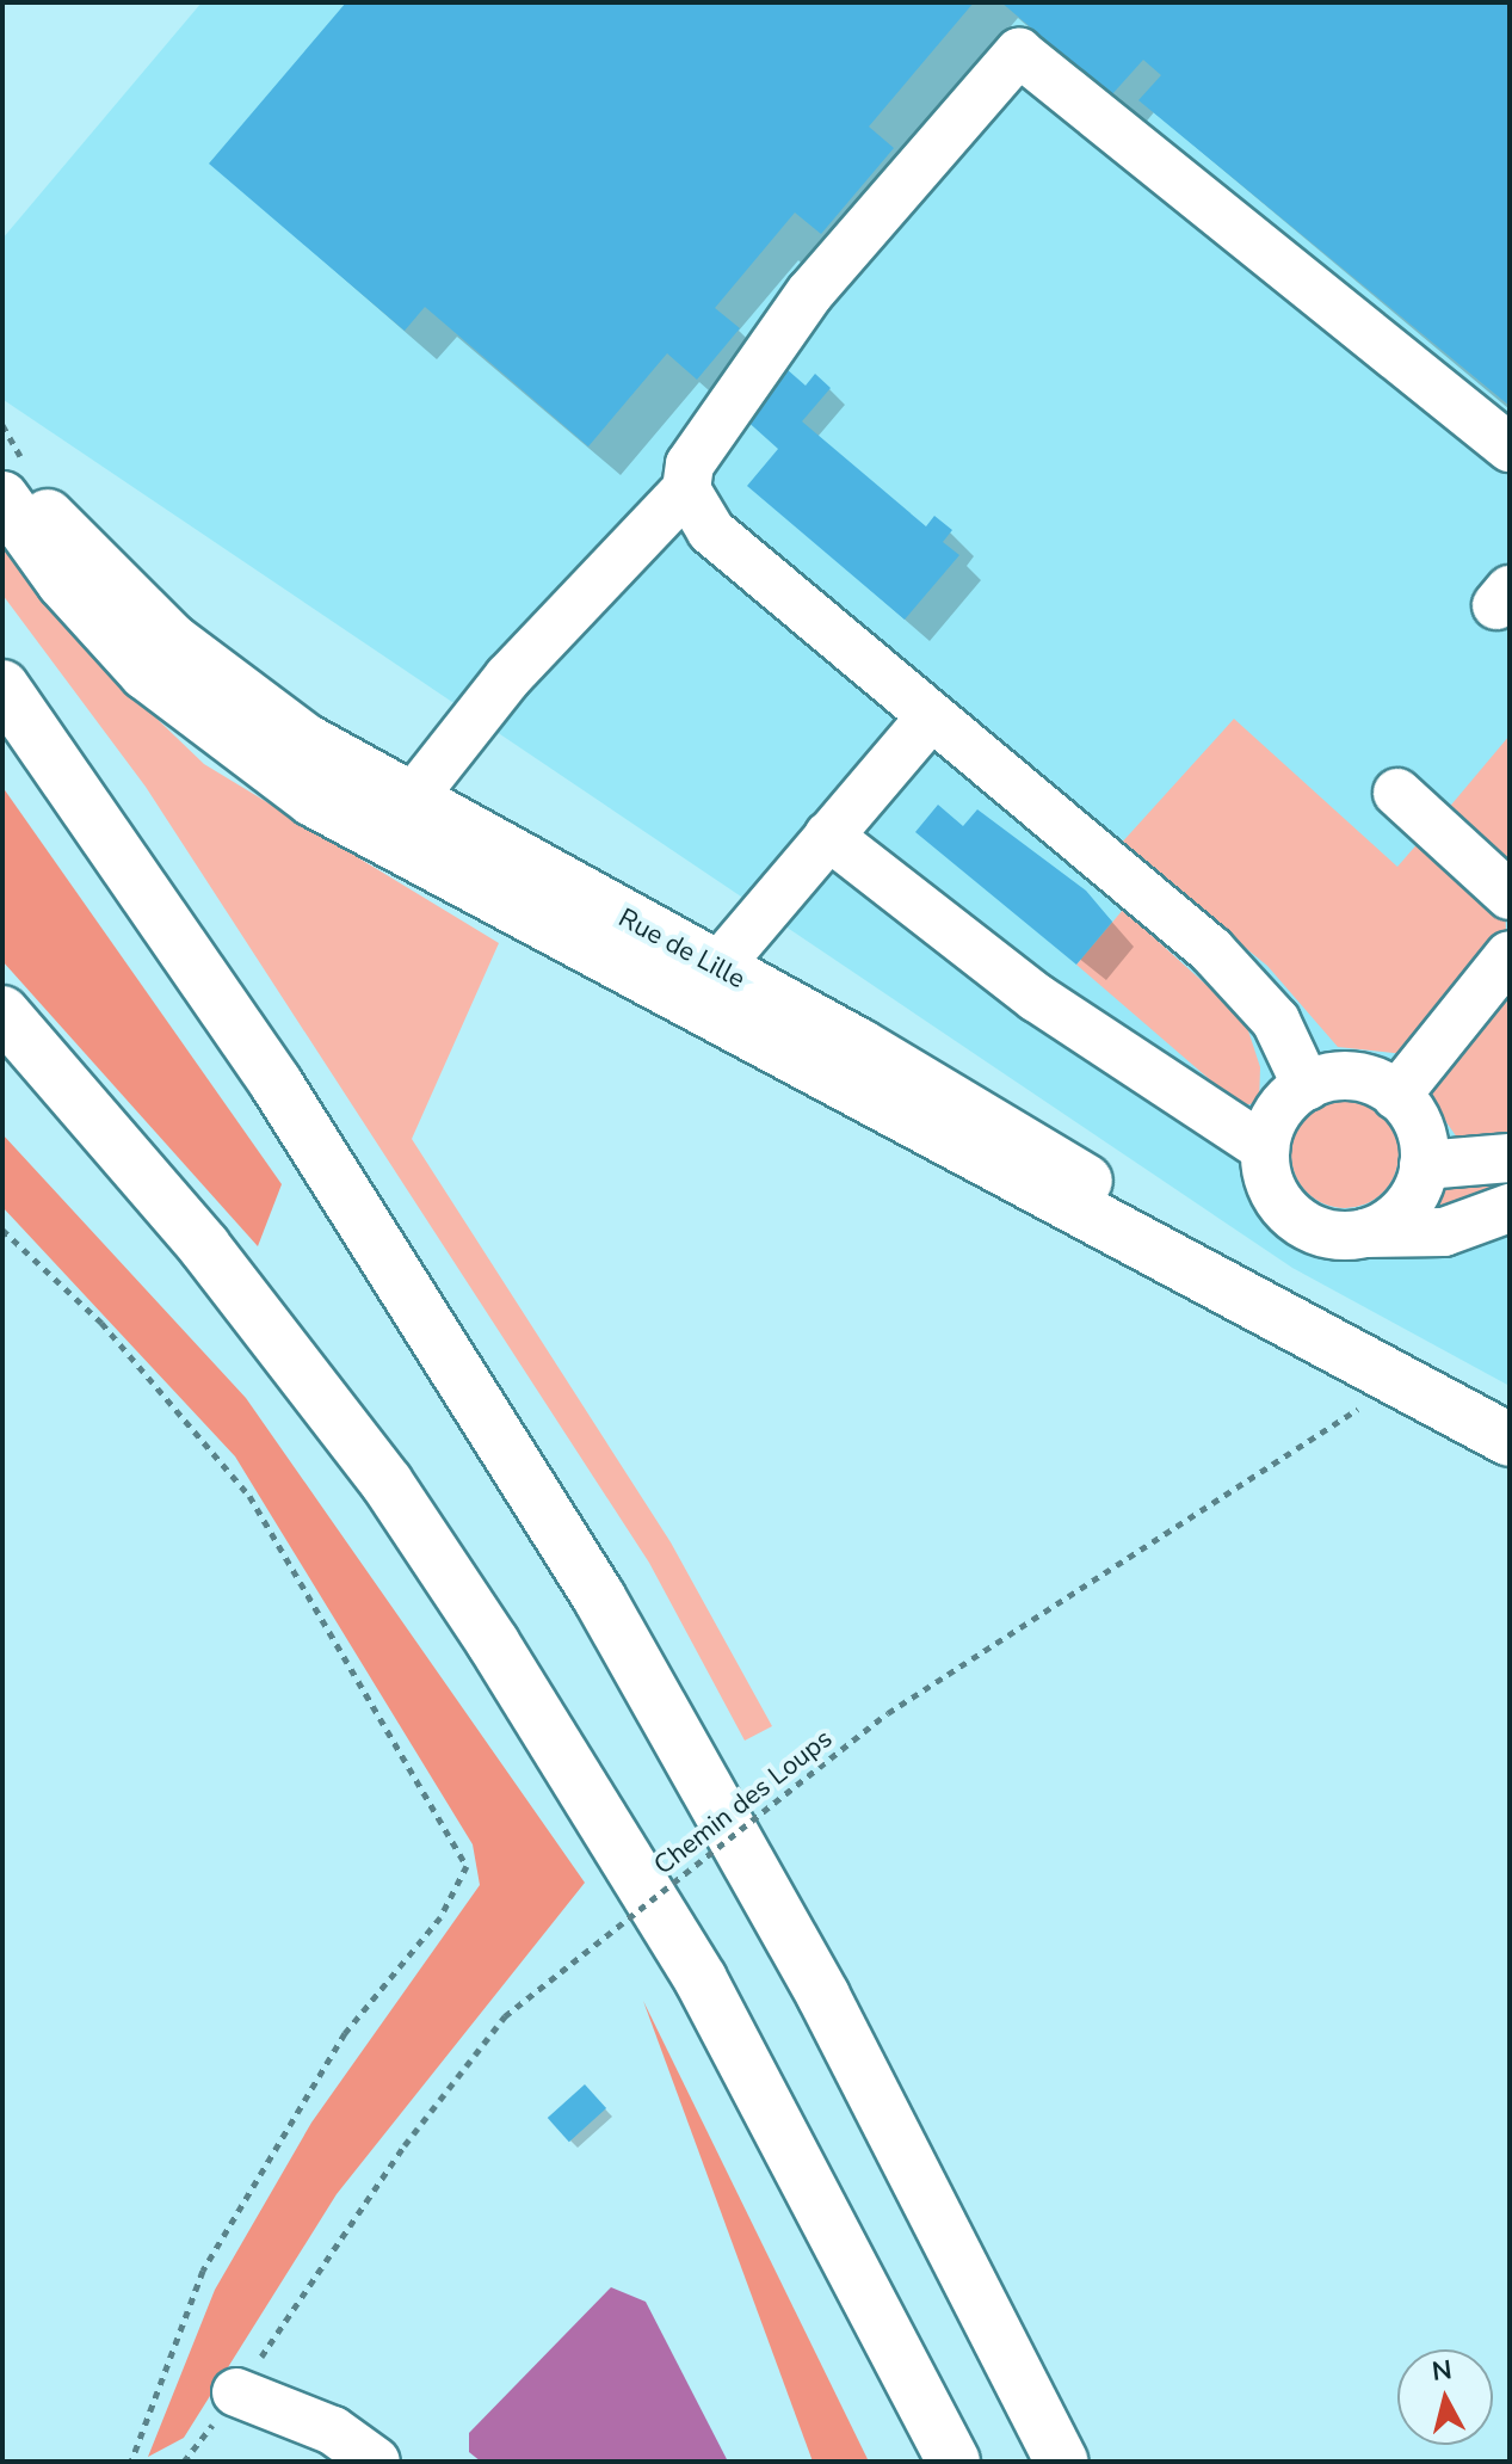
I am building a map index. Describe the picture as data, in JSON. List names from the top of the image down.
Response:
{
  "streets": {
    "main road": ["Rue de Lille"],
    "path": ["Chemin des Loups"]
  },
  "crossings": [
    ["Rue de Lille", "Chemin des Loups"]
  ],
  "north": "top"
}
